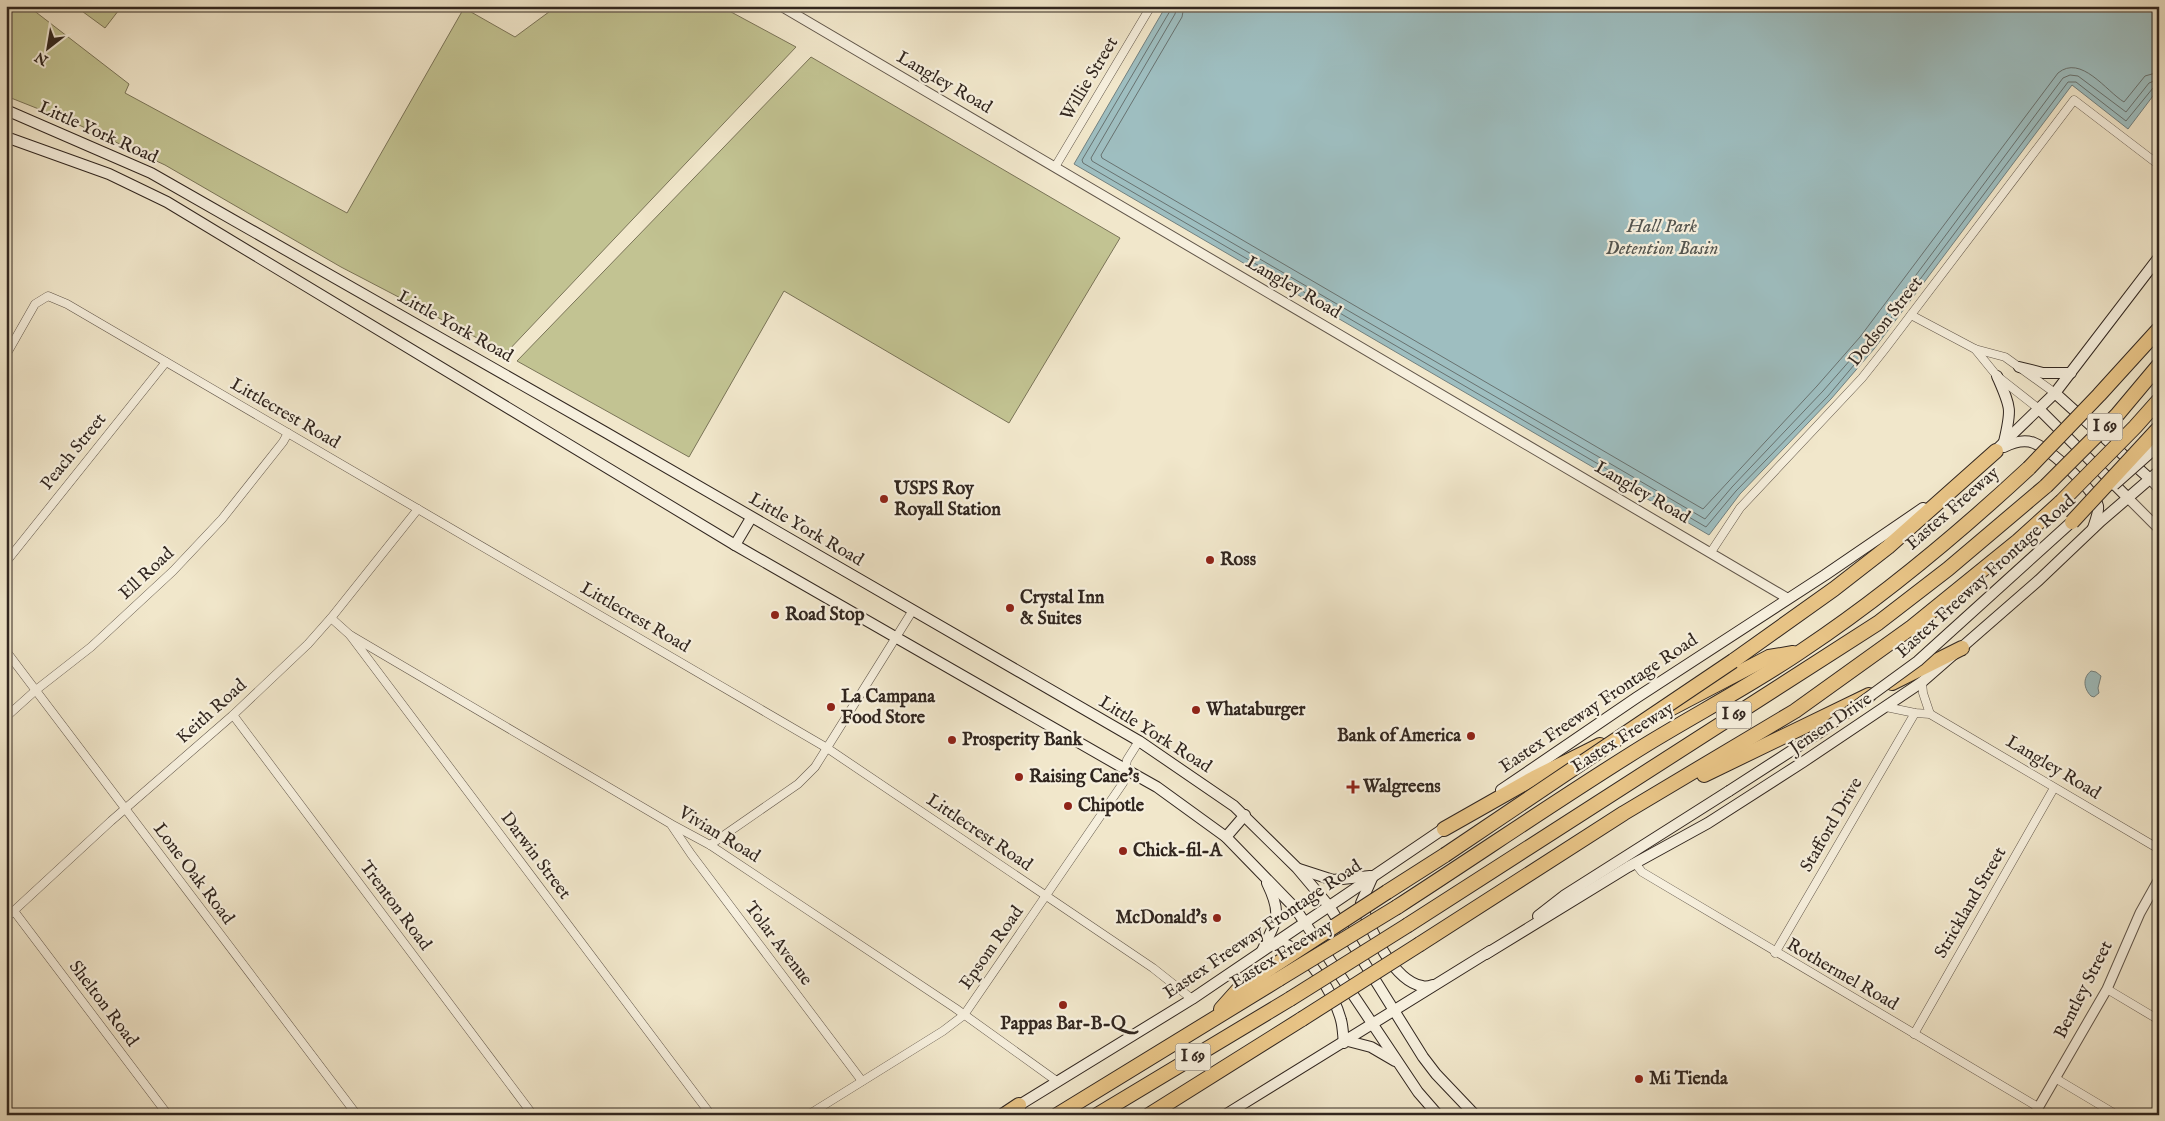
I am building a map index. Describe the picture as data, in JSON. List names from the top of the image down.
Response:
{
  "streets": {
    "highway": ["I 69", "Eastex Freeway"],
    "main road": ["Little York Road", "Eastex Freeway Frontage Road", "Jensen Drive"],
    "street": [
      "Willie Street",
      "Langley Road",
      "Dodson Street",
      "Littlecrest Road",
      "Peach Street",
      "Ell Road",
      "Keith Road",
      "Stafford Drive",
      "Vivian Road",
      "Darwin Street",
      "Lone Oak Road",
      "Strickland Street",
      "Trenton Road",
      "Tolar Avenue",
      "Epsom Road",
      "Rothermel Road",
      "Bentley Street",
      "Shelton Road"
    ]
  },
  "crossings": [
    ["Willie Street", "Langley Road"],
    ["Langley Road", "Dodson Street"],
    ["Langley Road", "Eastex Freeway Frontage Road"],
    ["Langley Road", "Jensen Drive"],
    ["Langley Road", "Stafford Drive"],
    ["Langley Road", "Strickland Street"],
    ["Little York Road", "Eastex Freeway Frontage Road"],
    ["Little York Road", "Epsom Road"],
    ["Littlecrest Road", "Peach Street"],
    ["Littlecrest Road", "Ell Road"],
    ["Littlecrest Road", "Eastex Freeway Frontage Road"],
    ["Littlecrest Road", "Keith Road"],
    ["Littlecrest Road", "Epsom Road"],
    ["Ell Road", "Lone Oak Road"],
    ["Eastex Freeway Frontage Road", "Jensen Drive"],
    ["Eastex Freeway Frontage Road", "Vivian Road"],
    ["Keith Road", "Darwin Street"],
    ["Keith Road", "Lone Oak Road"],
    ["Keith Road", "Trenton Road"],
    ["Keith Road", "Shelton Road"],
    ["Jensen Drive", "Rothermel Road"],
    ["Stafford Drive", "Rothermel Road"],
    ["Vivian Road", "Darwin Street"],
    ["Vivian Road", "Tolar Avenue"],
    ["Vivian Road", "Epsom Road"],
    ["Strickland Street", "Rothermel Road"],
    ["Tolar Avenue", "Epsom Road"],
    ["Rothermel Road", "Bentley Street"]
  ],
  "water": ["Hall Park Detention Basin"],
  "places": {
    "other": [
      "USPS Roy Royall Station",
      "Ross",
      "Crystal Inn & Suites",
      "Road Stop",
      "La Campana Food Store",
      "Whataburger",
      "Bank of America",
      "Prosperity Bank",
      "Raising Cane's",
      "Chipotle",
      "Chick-fil-A",
      "McDonald's",
      "Pappas Bar-B-Q",
      "Mi Tienda"
    ],
    "health": ["Walgreens"]
  },
  "north": "bottom left"
}
